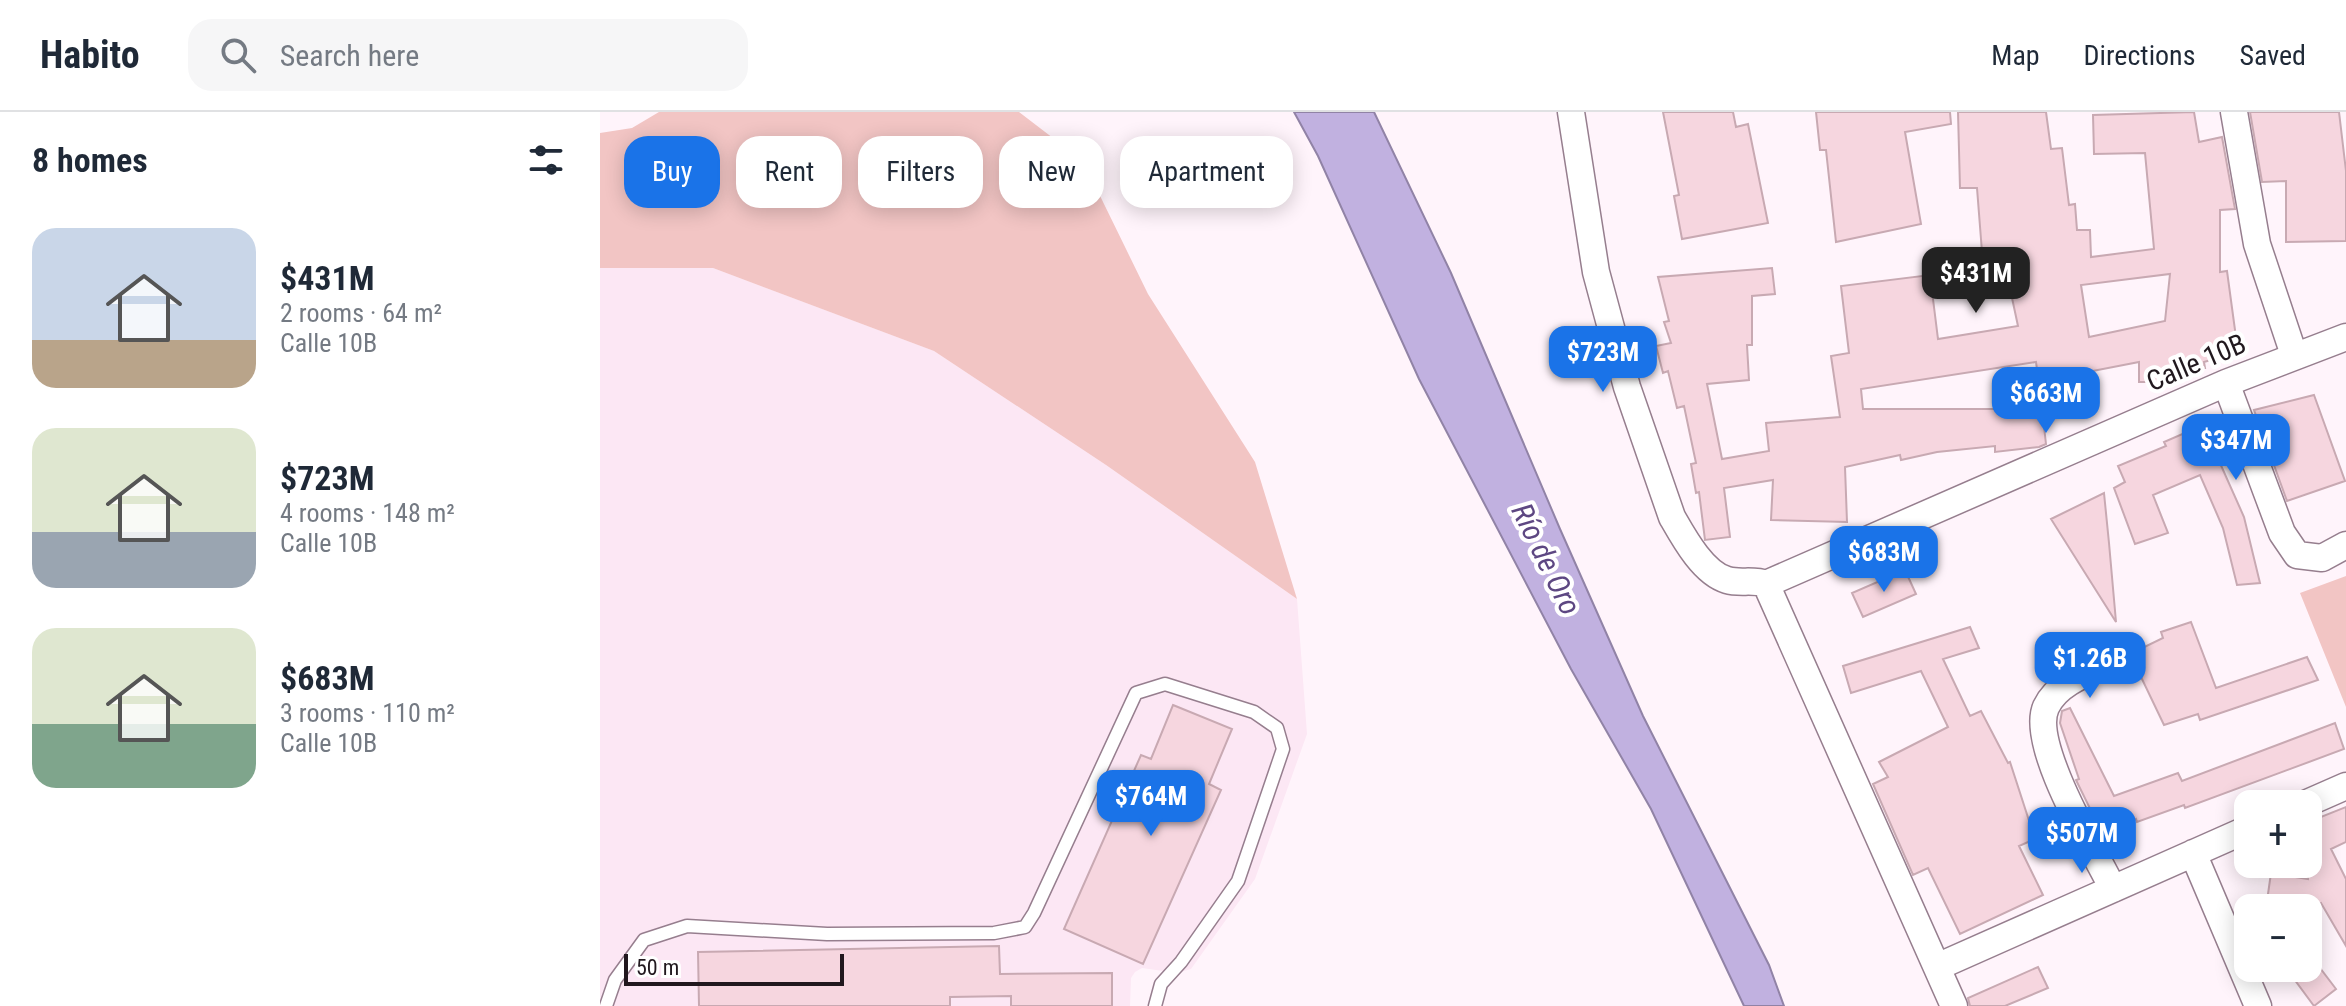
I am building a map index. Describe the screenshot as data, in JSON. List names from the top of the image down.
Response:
{
  "streets": {
    "street": ["Calle 10B"]
  },
  "water": ["Río de Oro"],
  "scale_bar": "50 m",
  "page": {
    "header": "Habito",
    "search": "Search here",
    "nav": ["Map", "Directions", "Saved"],
    "heading": "8 homes",
    "chip": [
      "Buy",
      "Rent",
      "Filters",
      "New",
      "Apartment"
    ],
    "list": [
      {
        "name": "$431M",
        "note": "2 rooms · 64 m² · Calle 10B"
      },
      {
        "name": "$723M",
        "note": "4 rooms · 148 m² · Calle 10B"
      },
      {
        "name": "$683M",
        "note": "3 rooms · 110 m² · Calle 10B"
      }
    ],
    "price": [
      "$431M",
      "$723M",
      "$663M",
      "$347M",
      "$683M",
      "$1.26B",
      "$764M",
      "$507M"
    ],
    "map_buttons": ["+", "−"],
    "scale": "50 m"
  }
}
